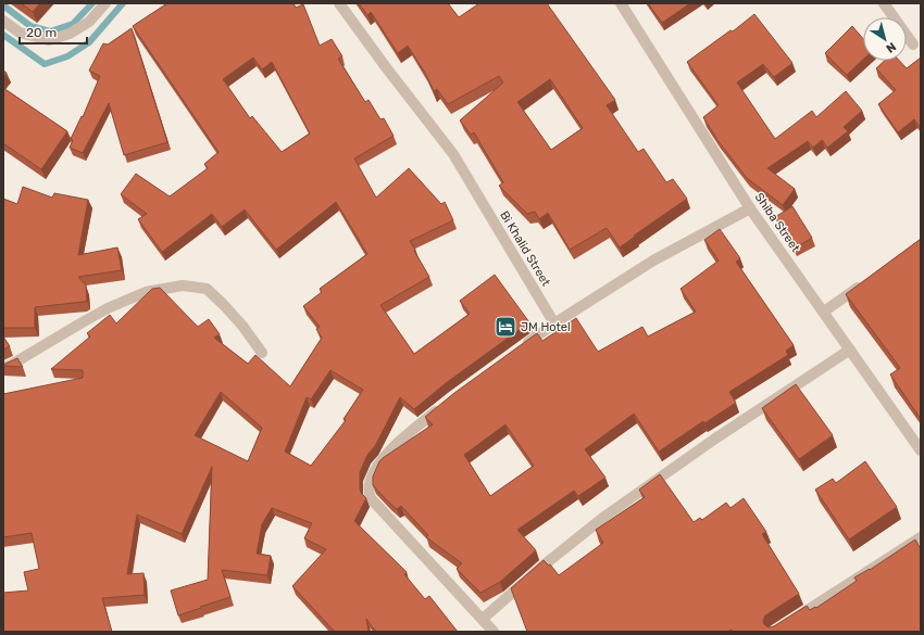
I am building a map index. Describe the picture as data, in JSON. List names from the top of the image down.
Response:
{
  "streets": {
    "street": ["Shiba Street", "Bi Khalid Street"]
  },
  "places": {
    "hotel": ["JM Hotel"]
  },
  "scale_bar": "20 m",
  "north": "bottom right"
}
